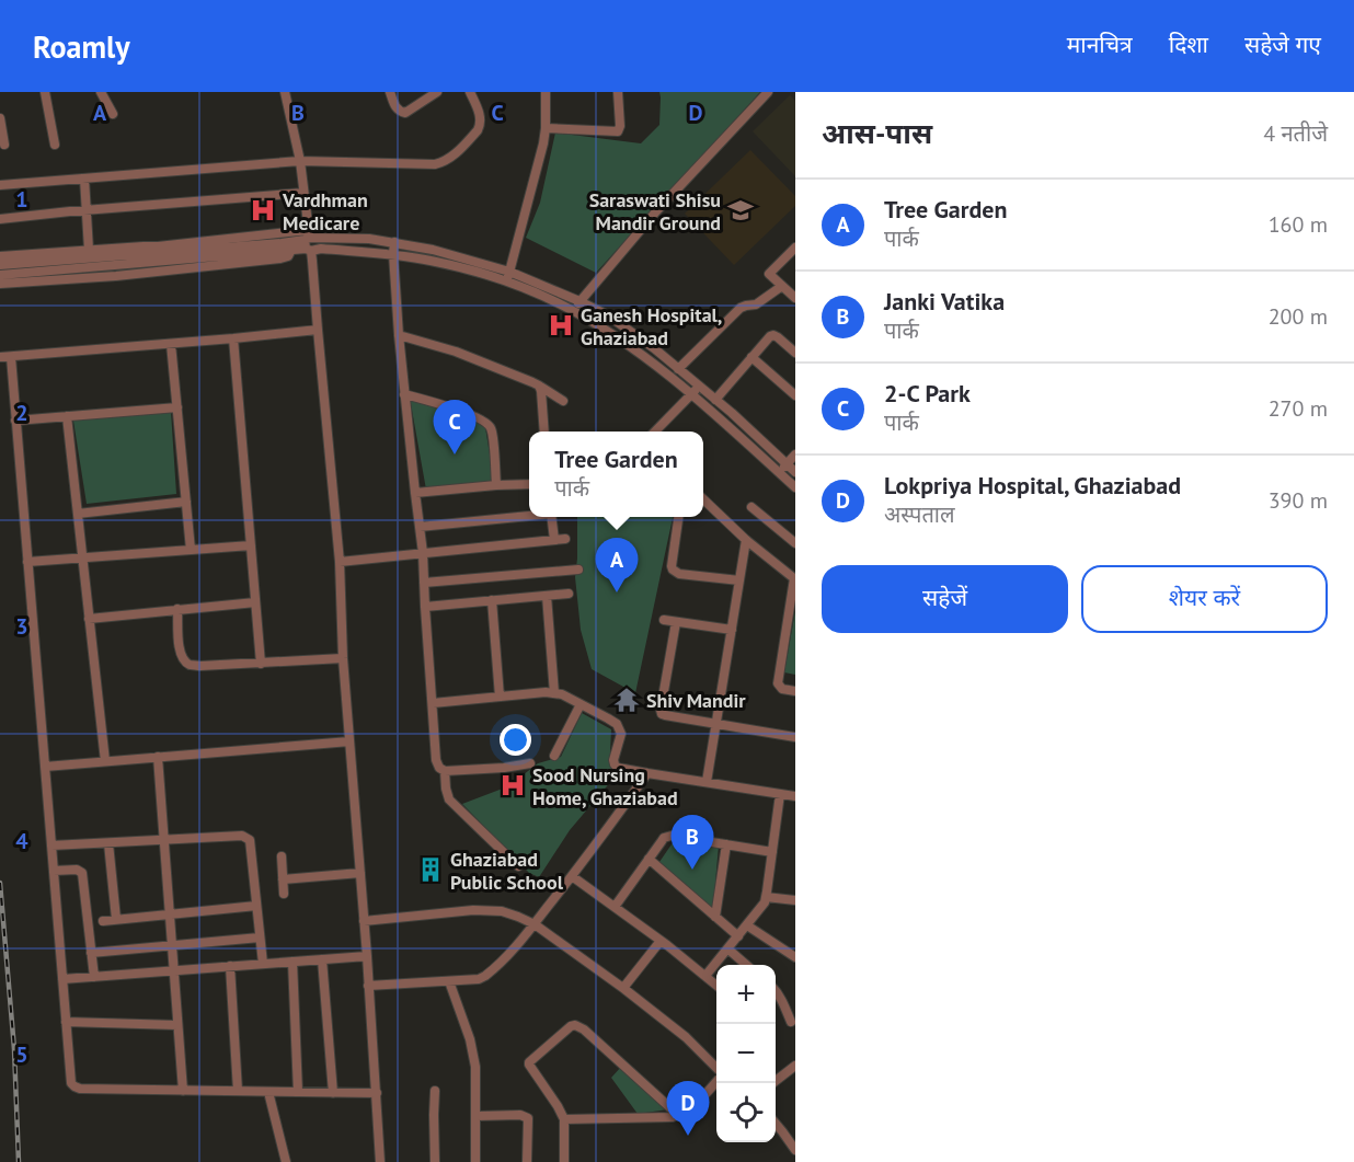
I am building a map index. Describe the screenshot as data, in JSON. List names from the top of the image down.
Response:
{
  "places": {
    "hospital": ["Vardhman Medicare", "Ganesh Hospital, Ghaziabad", "Sood Nursing Home, Ghaziabad"],
    "school or university": ["Saraswati Shisu Mandir Ground"],
    "temple": ["Shiv Mandir"],
    "building": ["Ghaziabad Public School"]
  },
  "page": {
    "header": "Roamly",
    "nav": ["मानचित्र", "दिशा", "सहेजे गए"],
    "heading": ["आस-पास", "4 नतीजे"],
    "list": [
      {
        "mark": "A",
        "name": "Tree Garden",
        "note": "पार्क",
        "value": "160 m"
      },
      {
        "mark": "B",
        "name": "Janki Vatika",
        "note": "पार्क",
        "value": "200 m"
      },
      {
        "mark": "C",
        "name": "2-C Park",
        "note": "पार्क",
        "value": "270 m"
      },
      {
        "mark": "D",
        "name": "Lokpriya Hospital, Ghaziabad",
        "note": "अस्पताल",
        "value": "390 m"
      }
    ],
    "pins": [
      "C",
      "A",
      "B",
      "D"
    ],
    "popup": ["Tree Garden", "पार्क"],
    "buttons": ["सहेजें", "शेयर करें"],
    "map_buttons": ["+", "−"]
  },
  "grid": {
    "columns": [
      "A",
      "B",
      "C",
      "D"
    ],
    "rows": [
      "1",
      "2",
      "3",
      "4",
      "5"
    ]
  }
}
